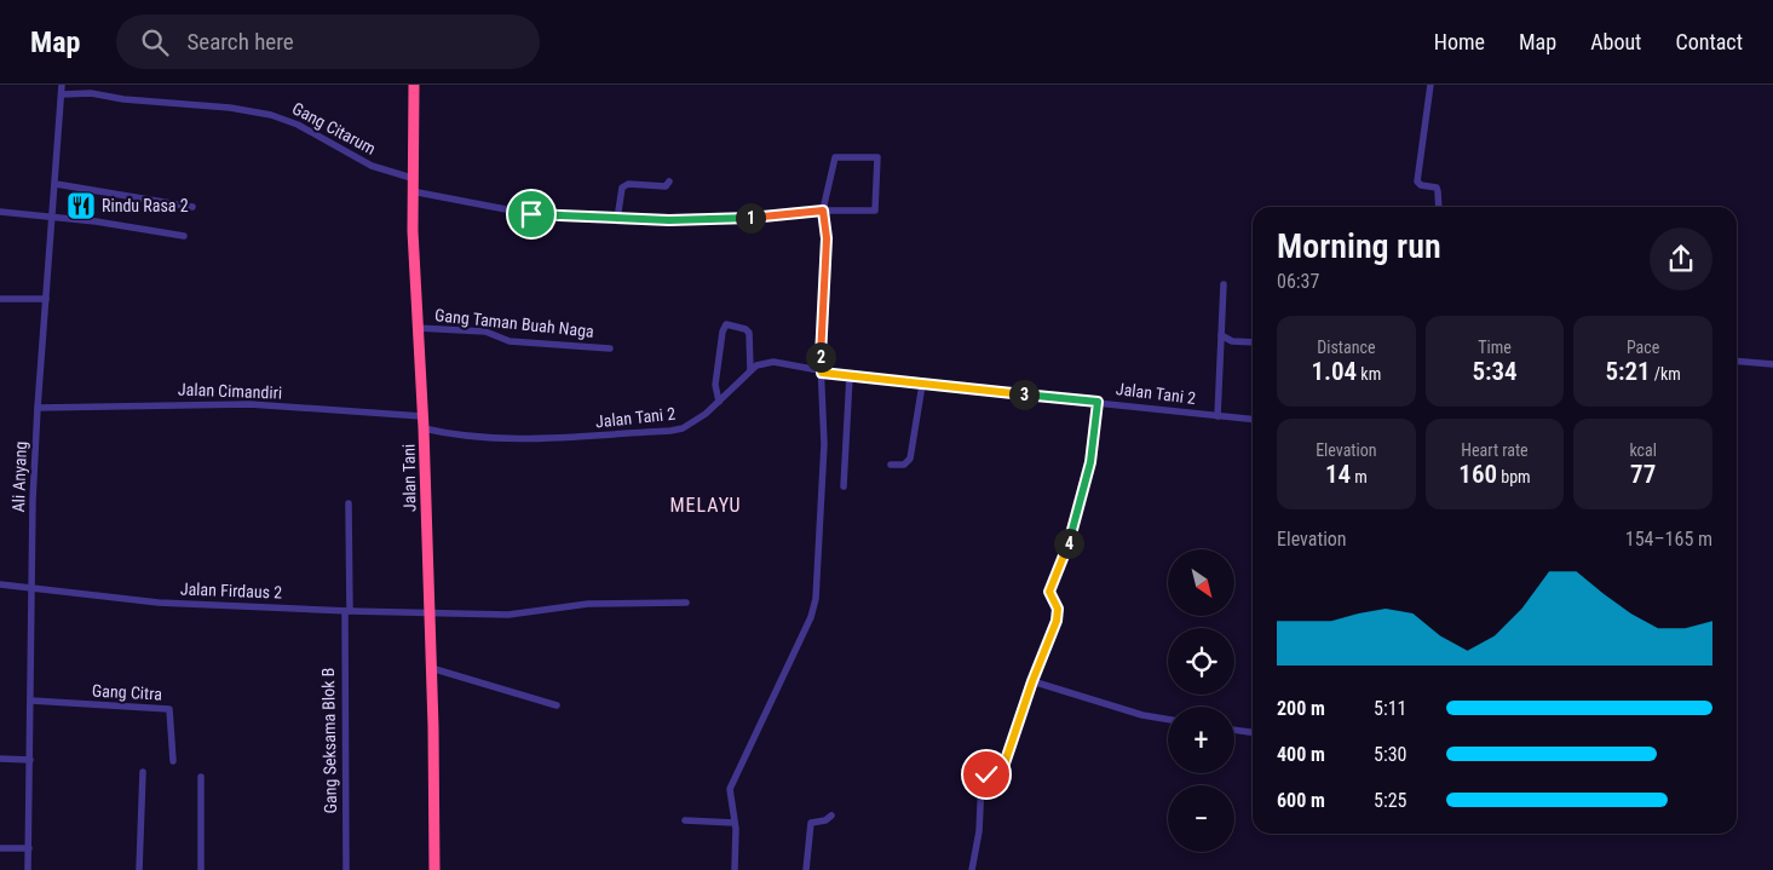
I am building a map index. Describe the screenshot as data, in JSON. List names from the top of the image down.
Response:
{
  "streets": {
    "highway": ["Jalan Tani"],
    "street": [
      "Gang Citarum",
      "Gang Taman Buah Naga",
      "Jalan Cimandiri",
      "Jalan Tani 2",
      "Ali Anyang",
      "Jalan Firdaus 2",
      "Gang Citra",
      "Gang Seksama Blok B"
    ]
  },
  "crossings": [
    ["Gang Citarum", "Ali Anyang"],
    ["Gang Citarum", "Jalan Tani"],
    ["Gang Taman Buah Naga", "Jalan Tani"],
    ["Jalan Cimandiri", "Ali Anyang"],
    ["Jalan Cimandiri", "Jalan Tani"],
    ["Jalan Tani 2", "Jalan Tani"],
    ["Ali Anyang", "Jalan Firdaus 2"],
    ["Ali Anyang", "Gang Citra"],
    ["Jalan Tani", "Jalan Firdaus 2"],
    ["Jalan Firdaus 2", "Gang Seksama Blok B"]
  ],
  "districts": ["MELAYU"],
  "places": {
    "restaurant": ["Rindu Rasa 2"]
  },
  "north": "bottom right",
  "page": {
    "header": "Map",
    "search": "Search here",
    "nav": [
      "Home",
      "Map",
      "About",
      "Contact"
    ],
    "pins": [
      "1",
      "2",
      "3",
      "4"
    ],
    "heading": ["Morning run", "06:37"],
    "stats": [
      ["Distance", "1.04 km"],
      ["Time", "5:34"],
      ["Pace", "5:21 /km"],
      ["Elevation", "14 m"],
      ["Heart rate", "160 bpm"],
      ["kcal", "77"]
    ],
    "chart": ["Elevation", "154–165 m"],
    "map_buttons": ["+", "−"],
    "list": [
      {
        "name": "200 m",
        "note": "5:11"
      },
      {
        "name": "400 m",
        "note": "5:30"
      },
      {
        "name": "600 m",
        "note": "5:25"
      }
    ]
  }
}
